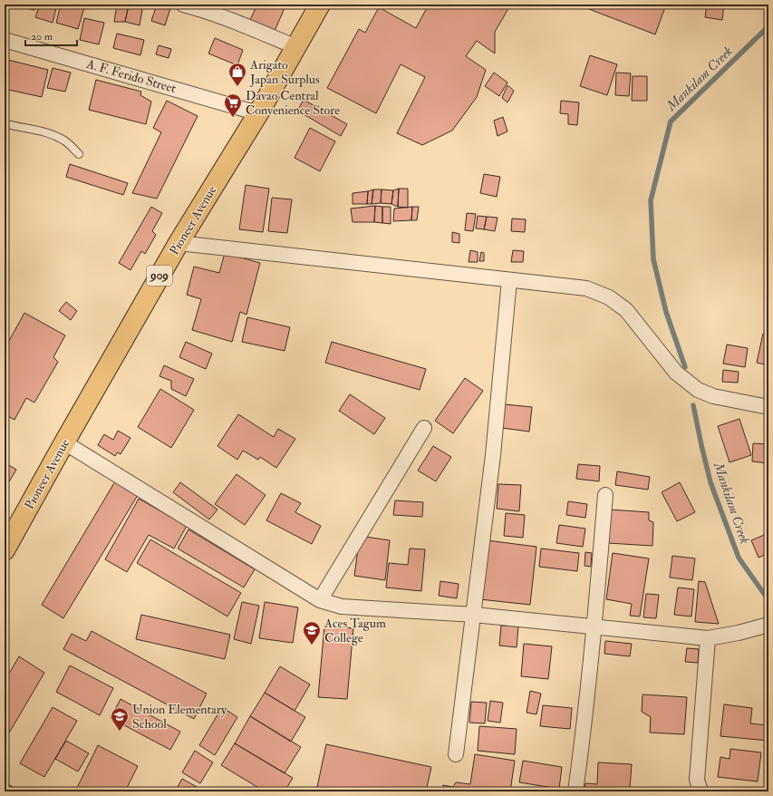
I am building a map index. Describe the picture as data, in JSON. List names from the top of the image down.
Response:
{
  "streets": {
    "highway": ["Pioneer Avenue", "909"],
    "street": ["A. F. Ferido Street"]
  },
  "crossings": [
    ["A. F. Ferido Street", "Pioneer Avenue"]
  ],
  "water": ["Mankilam Creek"],
  "places": {
    "shop": ["Arigato Japan Surplus"],
    "supermarket": ["Davao Central Convenience Store"],
    "school or university": ["Aces Tagum College", "Union Elementary School"]
  },
  "scale_bar": "20 m"
}
